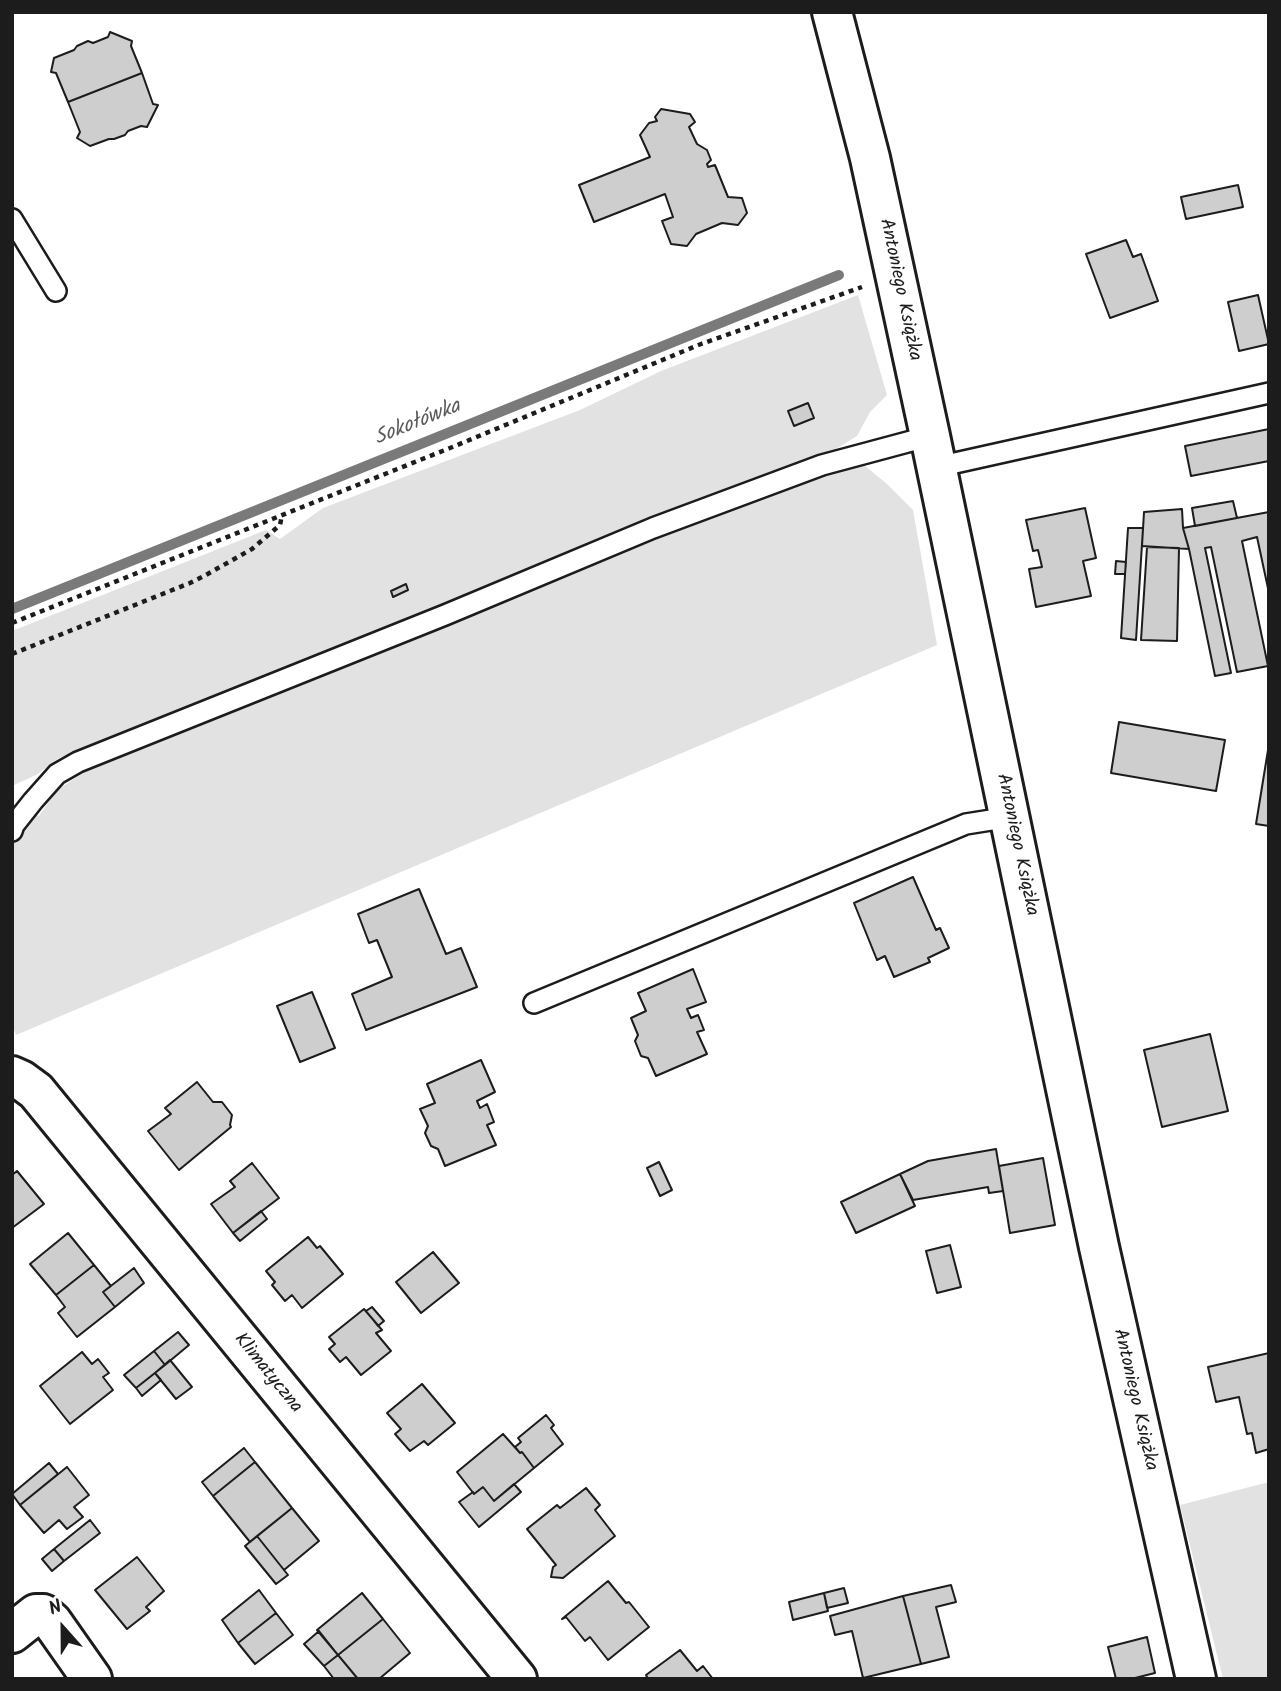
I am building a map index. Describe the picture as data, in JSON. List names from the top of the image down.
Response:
{
  "streets": {
    "street": ["Antoniego Książka", "Klimatyczna"]
  },
  "water": ["Sokołówka"],
  "north": "top"
}
